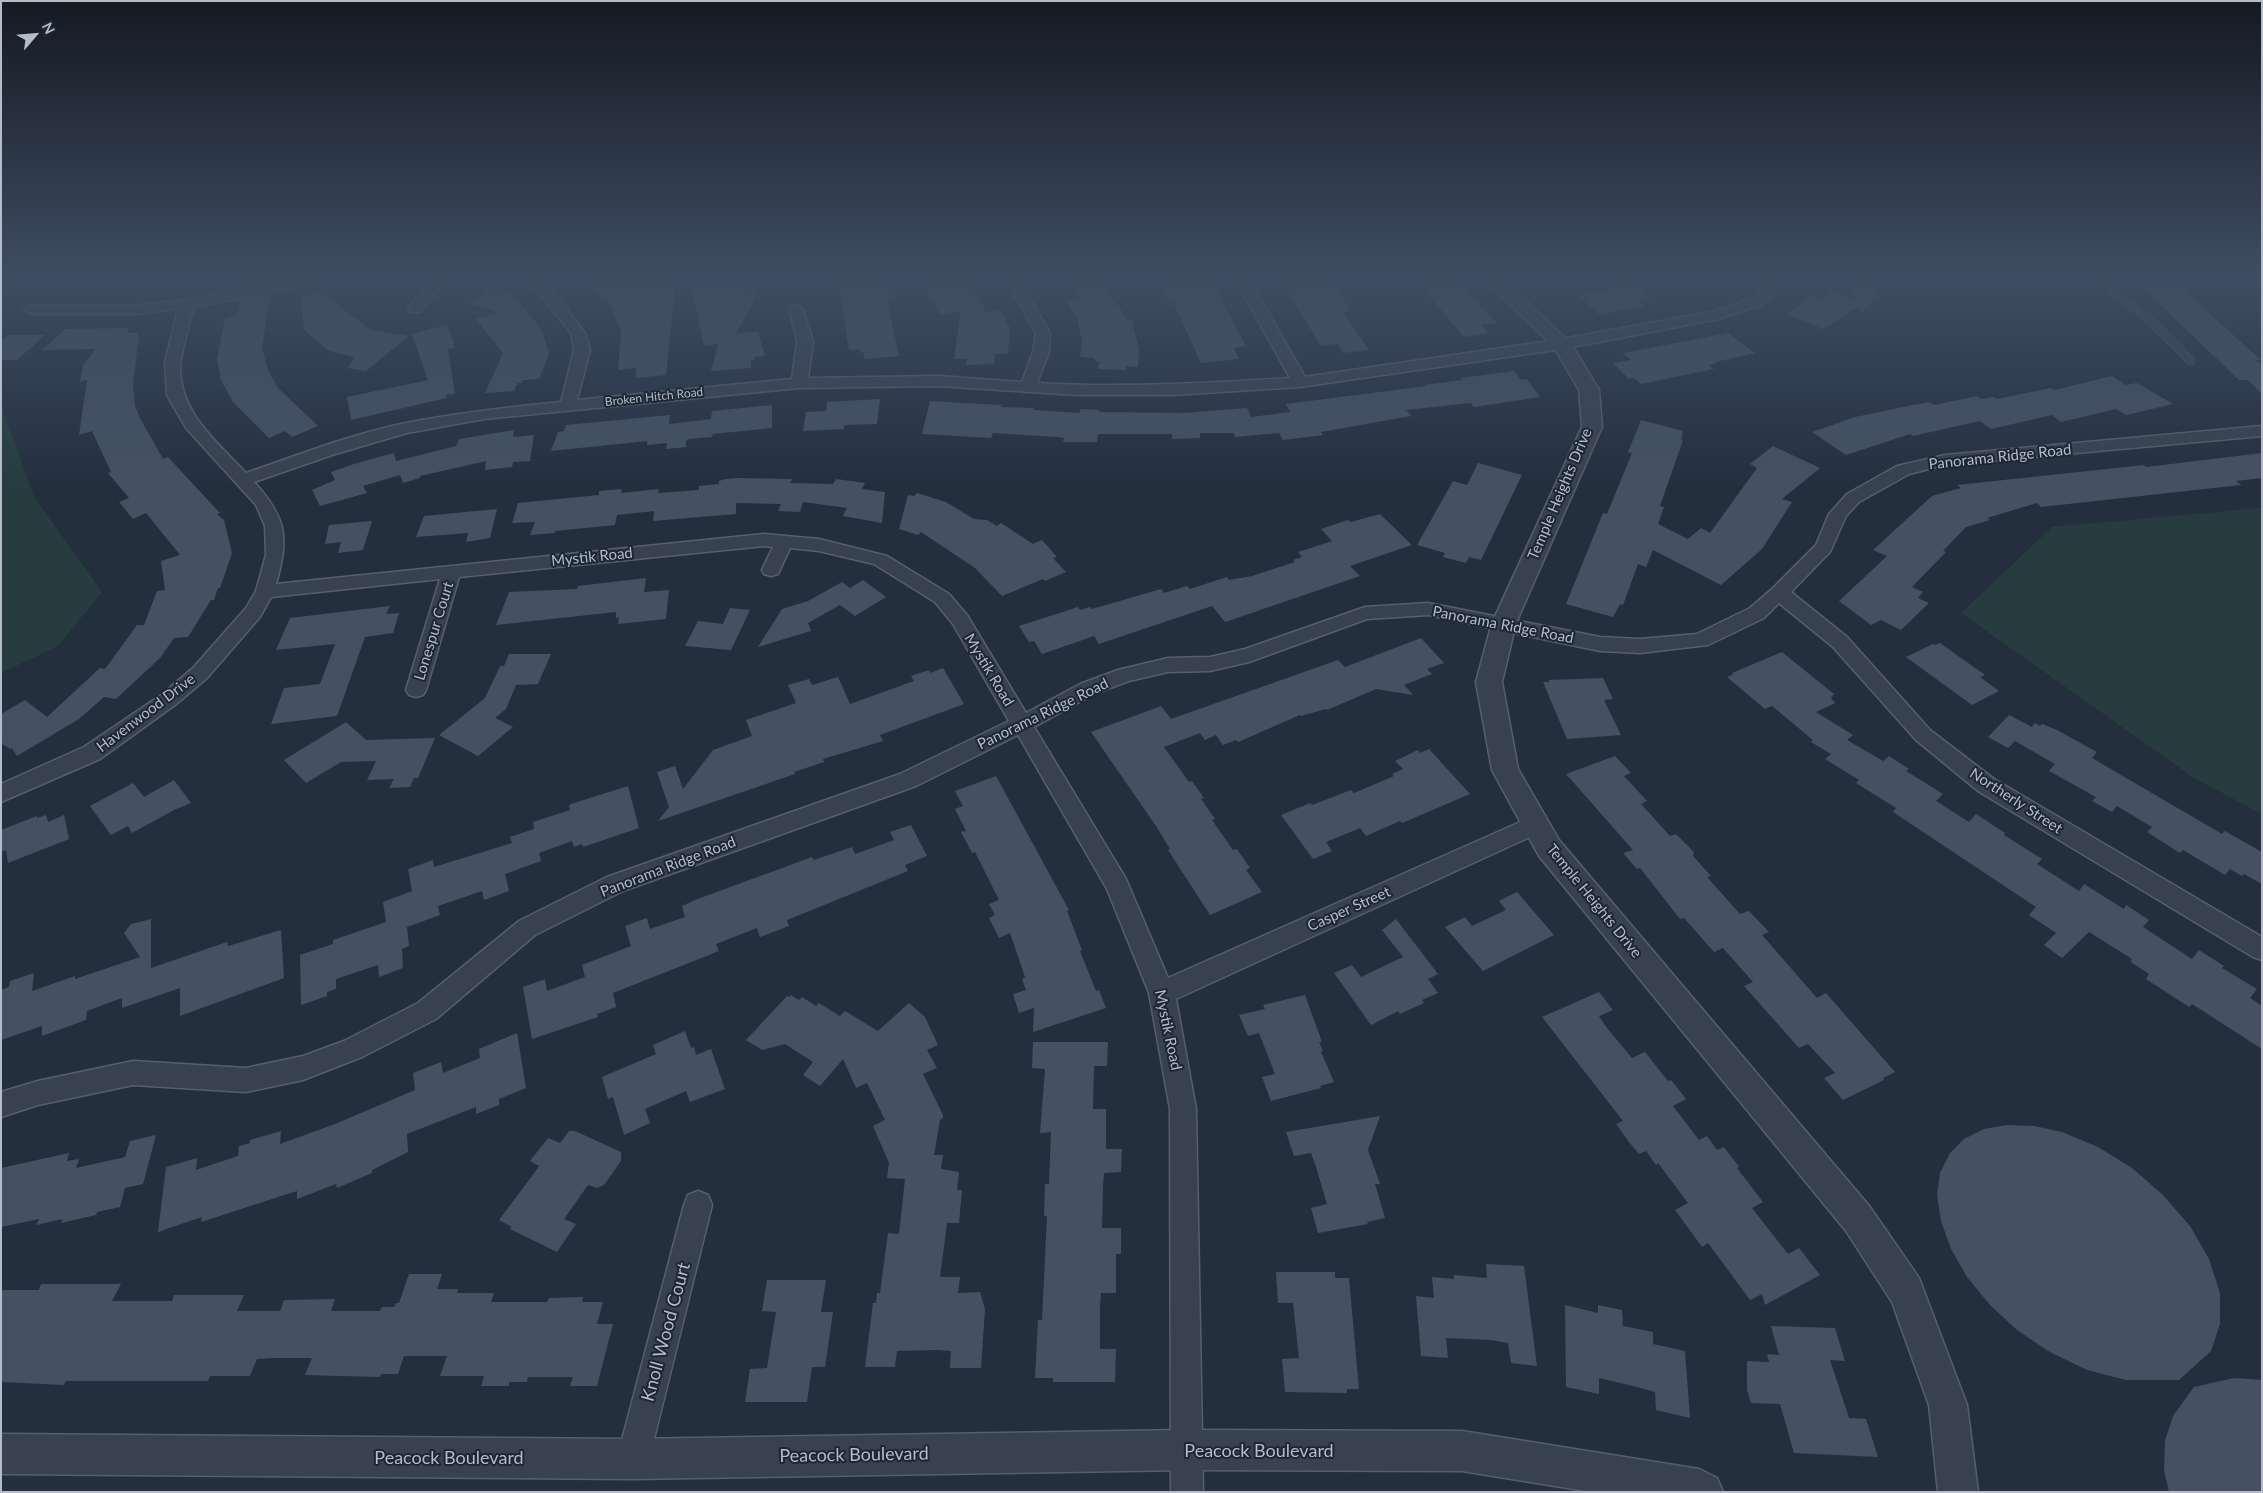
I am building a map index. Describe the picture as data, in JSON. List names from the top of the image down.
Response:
{
  "streets": {
    "street": [
      "Broken Hitch Road",
      "Panorama Ridge Road",
      "Temple Heights Drive",
      "Mystik Road",
      "Lonespur Court",
      "Havenwood Drive",
      "Northerly Street",
      "Casper Street",
      "Knoll Wood Court",
      "Peacock Boulevard"
    ]
  },
  "crossings": [
    ["Broken Hitch Road", "Havenwood Drive"],
    ["Panorama Ridge Road", "Temple Heights Drive"],
    ["Panorama Ridge Road", "Mystik Road"],
    ["Panorama Ridge Road", "Northerly Street"],
    ["Temple Heights Drive", "Casper Street"],
    ["Mystik Road", "Lonespur Court"],
    ["Mystik Road", "Havenwood Drive"],
    ["Mystik Road", "Casper Street"],
    ["Mystik Road", "Peacock Boulevard"],
    ["Knoll Wood Court", "Peacock Boulevard"]
  ],
  "north": "top right"
}
